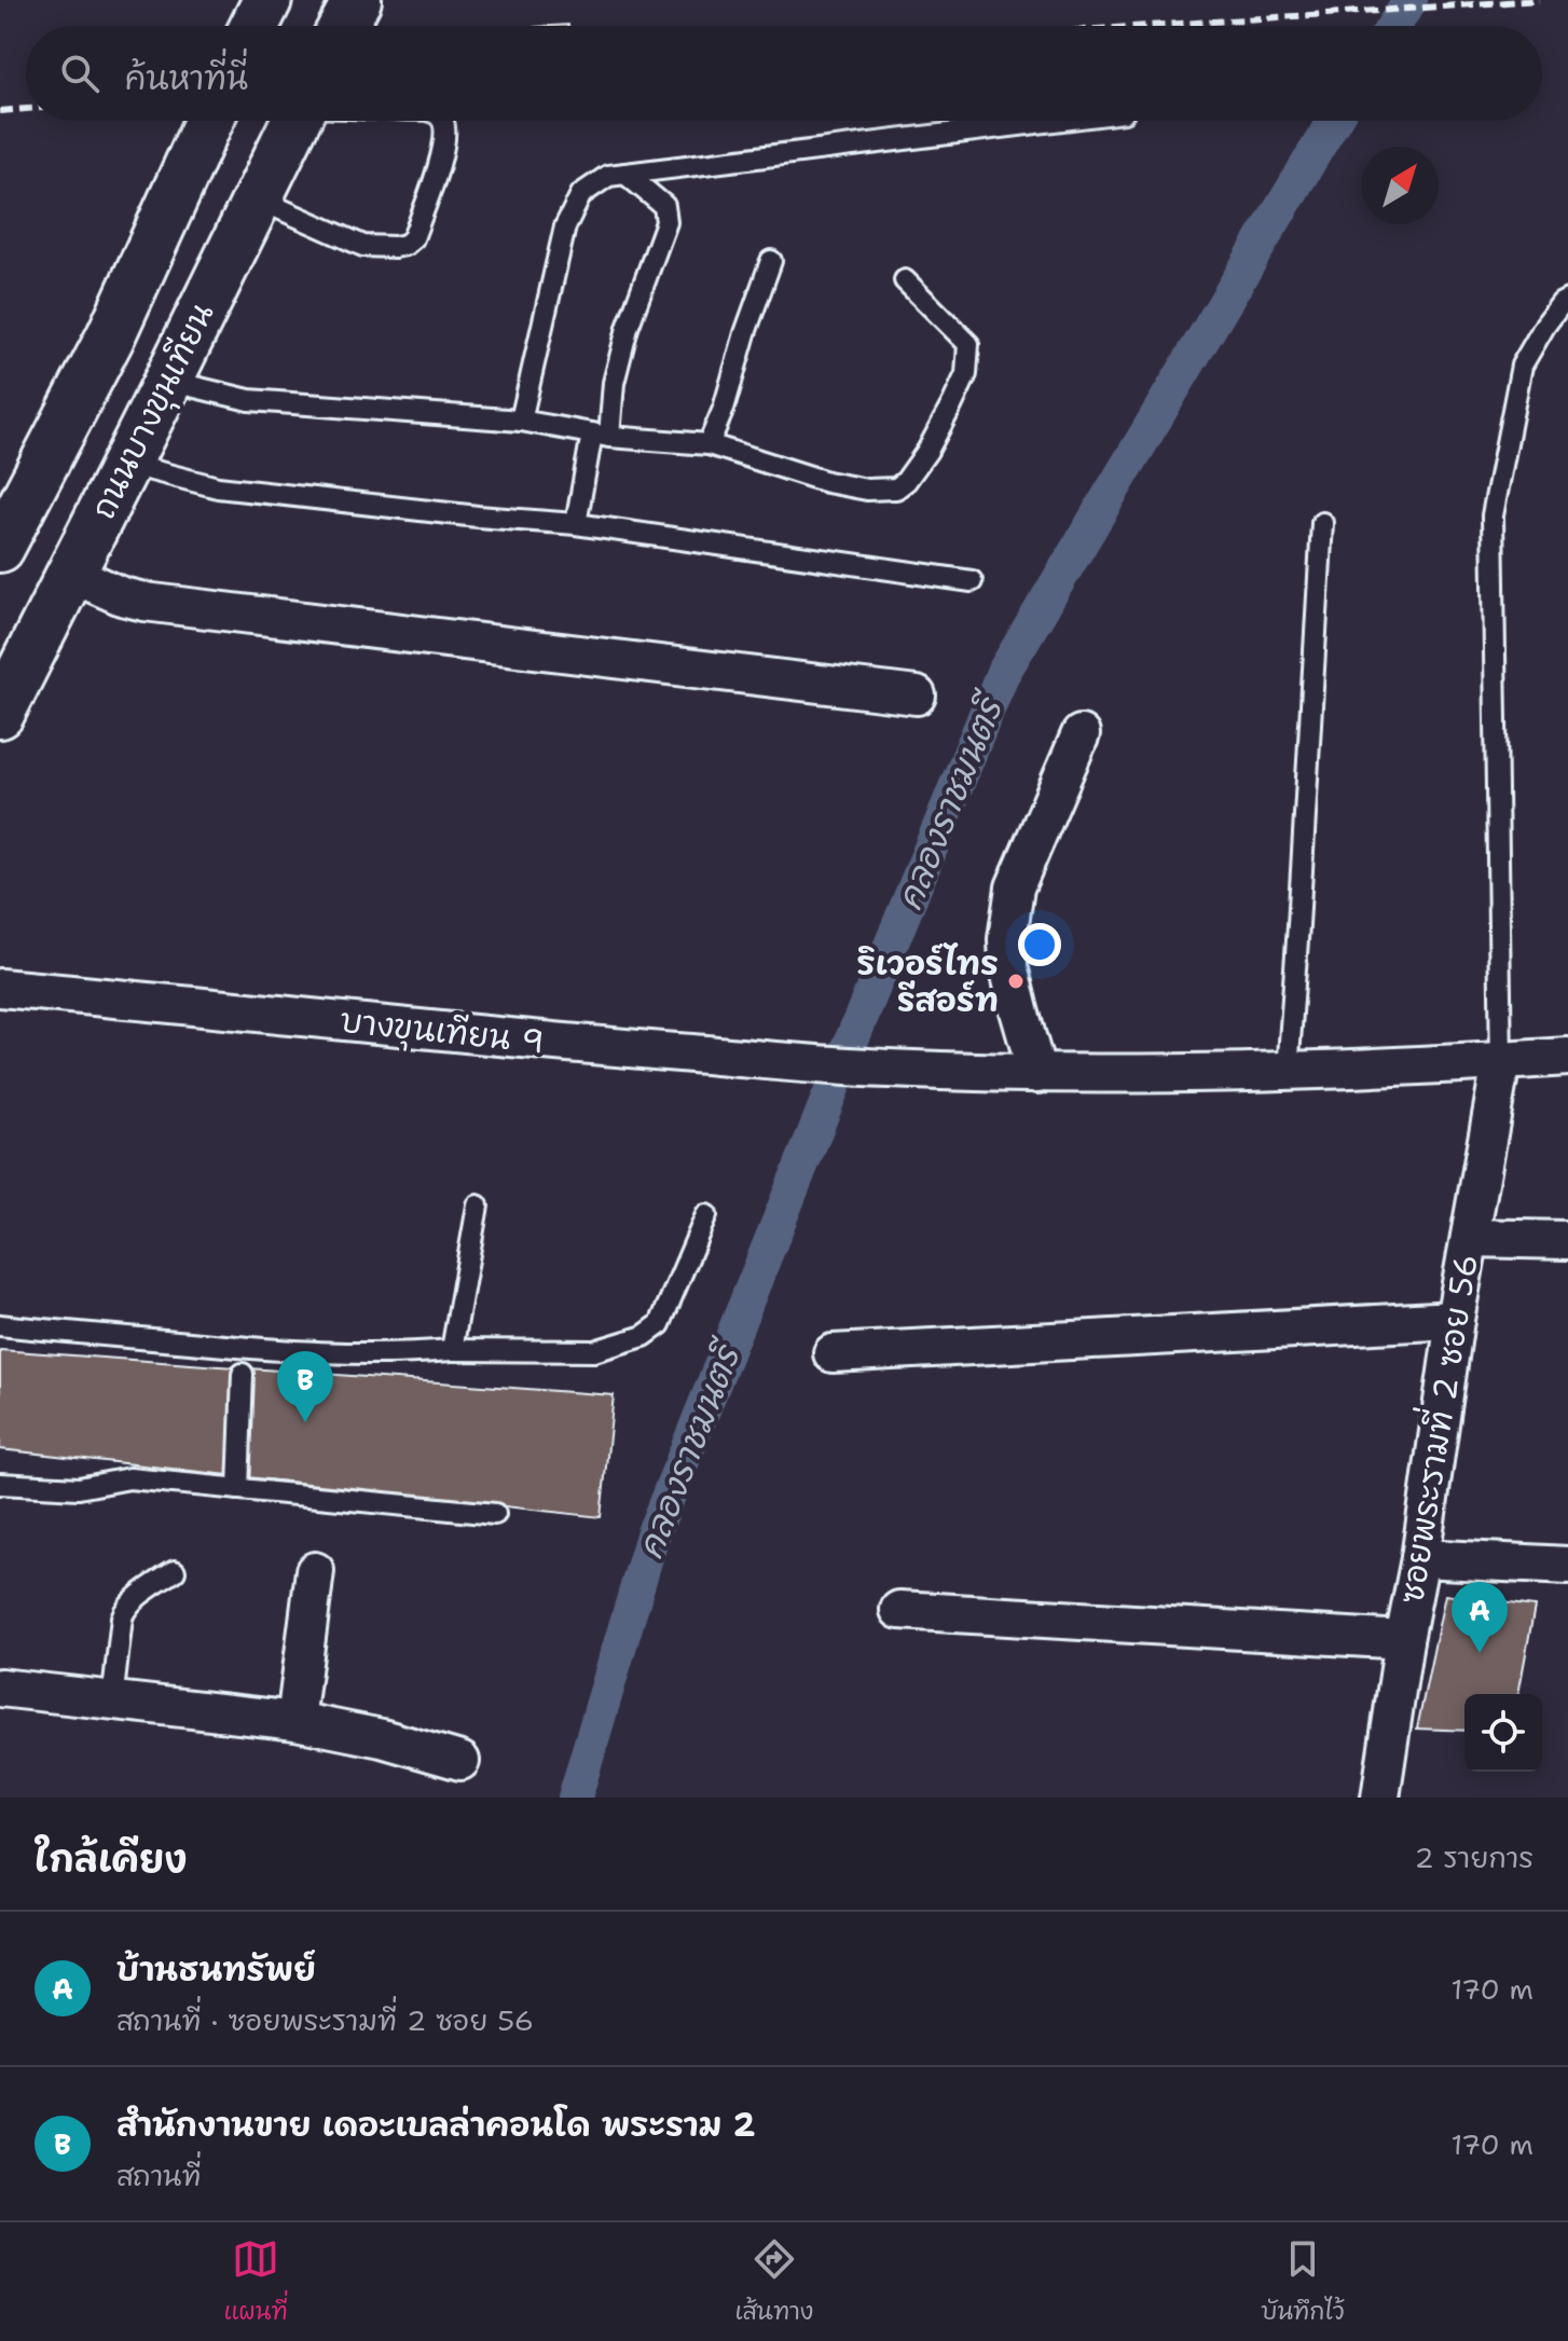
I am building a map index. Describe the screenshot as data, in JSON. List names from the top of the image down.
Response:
{
  "streets": {
    "main road": ["ถนนบางขุนเทียน"],
    "street": ["บางขุนเทียน 9", "ซอยพระรามที่ 2 ซอย 56"]
  },
  "crossings": [
    ["บางขุนเทียน 9", "ซอยพระรามที่ 2 ซอย 56"]
  ],
  "water": ["คลองราชมนตรี"],
  "places": ["ริเวอร์ไทร รีสอร์ท"],
  "north": "top right",
  "page": {
    "search": "ค้นหาที่นี่",
    "pins": ["B", "A"],
    "heading": ["ใกล้เคียง", "2 รายการ"],
    "list": [
      {
        "mark": "A",
        "name": "บ้านธนทรัพย์",
        "note": "สถานที่ · ซอยพระรามที่ 2 ซอย 56",
        "value": "170 m"
      },
      {
        "mark": "B",
        "name": "สำนักงานขาย เดอะเบลล่าคอนโด พระราม 2",
        "note": "สถานที่",
        "value": "170 m"
      }
    ],
    "nav": ["แผนที่", "เส้นทาง", "บันทึกไว้"]
  }
}
